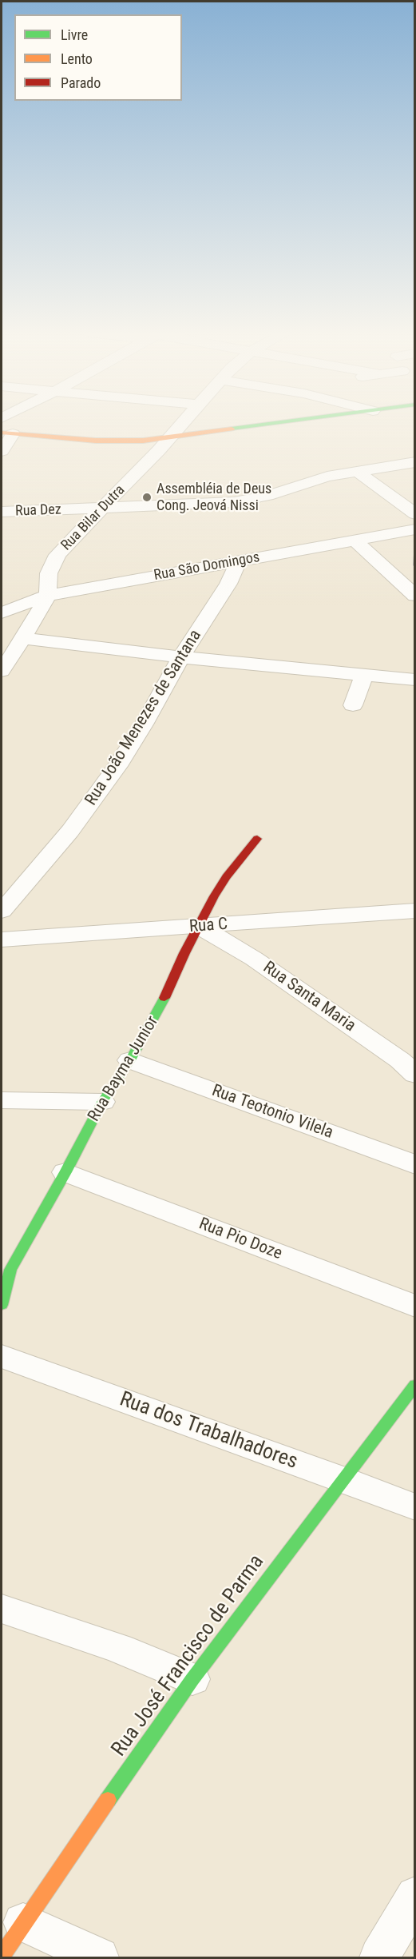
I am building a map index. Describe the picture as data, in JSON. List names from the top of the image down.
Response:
{
  "streets": {
    "street": [
      "Rua Dez",
      "Rua Bilar Dutra",
      "Rua São Domingos",
      "Rua João Menezes de Santana",
      "Rua C",
      "Rua Santa Maria",
      "Rua Bayma Junior",
      "Rua Teotonio Vilela",
      "Rua Pio Doze",
      "Rua dos Trabalhadores",
      "Rua José Francisco de Parma"
    ]
  },
  "crossings": [
    ["Rua Dez", "Rua Bilar Dutra"],
    ["Rua Bilar Dutra", "Rua São Domingos"],
    ["Rua São Domingos", "Rua João Menezes de Santana"],
    ["Rua C", "Rua Santa Maria"],
    ["Rua C", "Rua Bayma Junior"],
    ["Rua Santa Maria", "Rua Bayma Junior"],
    ["Rua Bayma Junior", "Rua Teotonio Vilela"],
    ["Rua Bayma Junior", "Rua Pio Doze"],
    ["Rua dos Trabalhadores", "Rua José Francisco de Parma"]
  ],
  "places": ["Assembléia de Deus Cong. Jeová Nissi"],
  "legend": ["Livre", "Lento", "Parado"]
}
